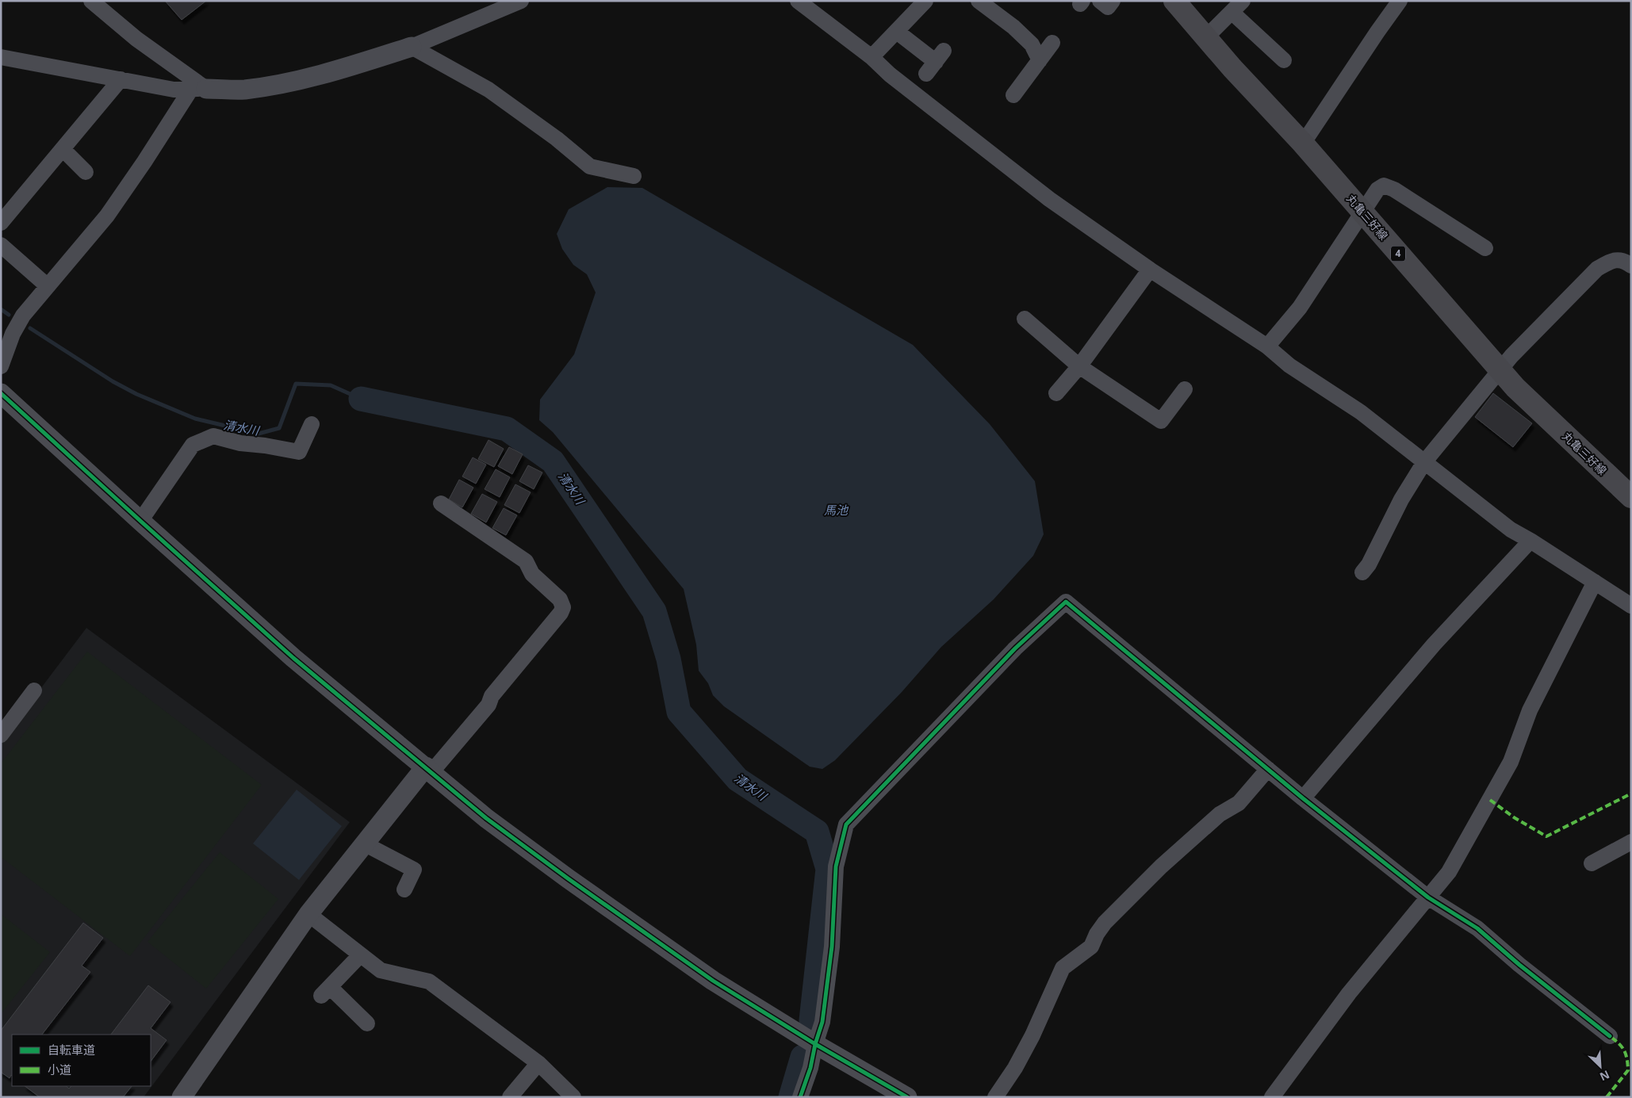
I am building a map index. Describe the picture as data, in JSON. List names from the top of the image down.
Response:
{
  "streets": {
    "main road": ["丸亀三好線", "4"]
  },
  "water": ["清水川", "馬池"],
  "legend": ["自転車道", "小道"],
  "north": "bottom right"
}
